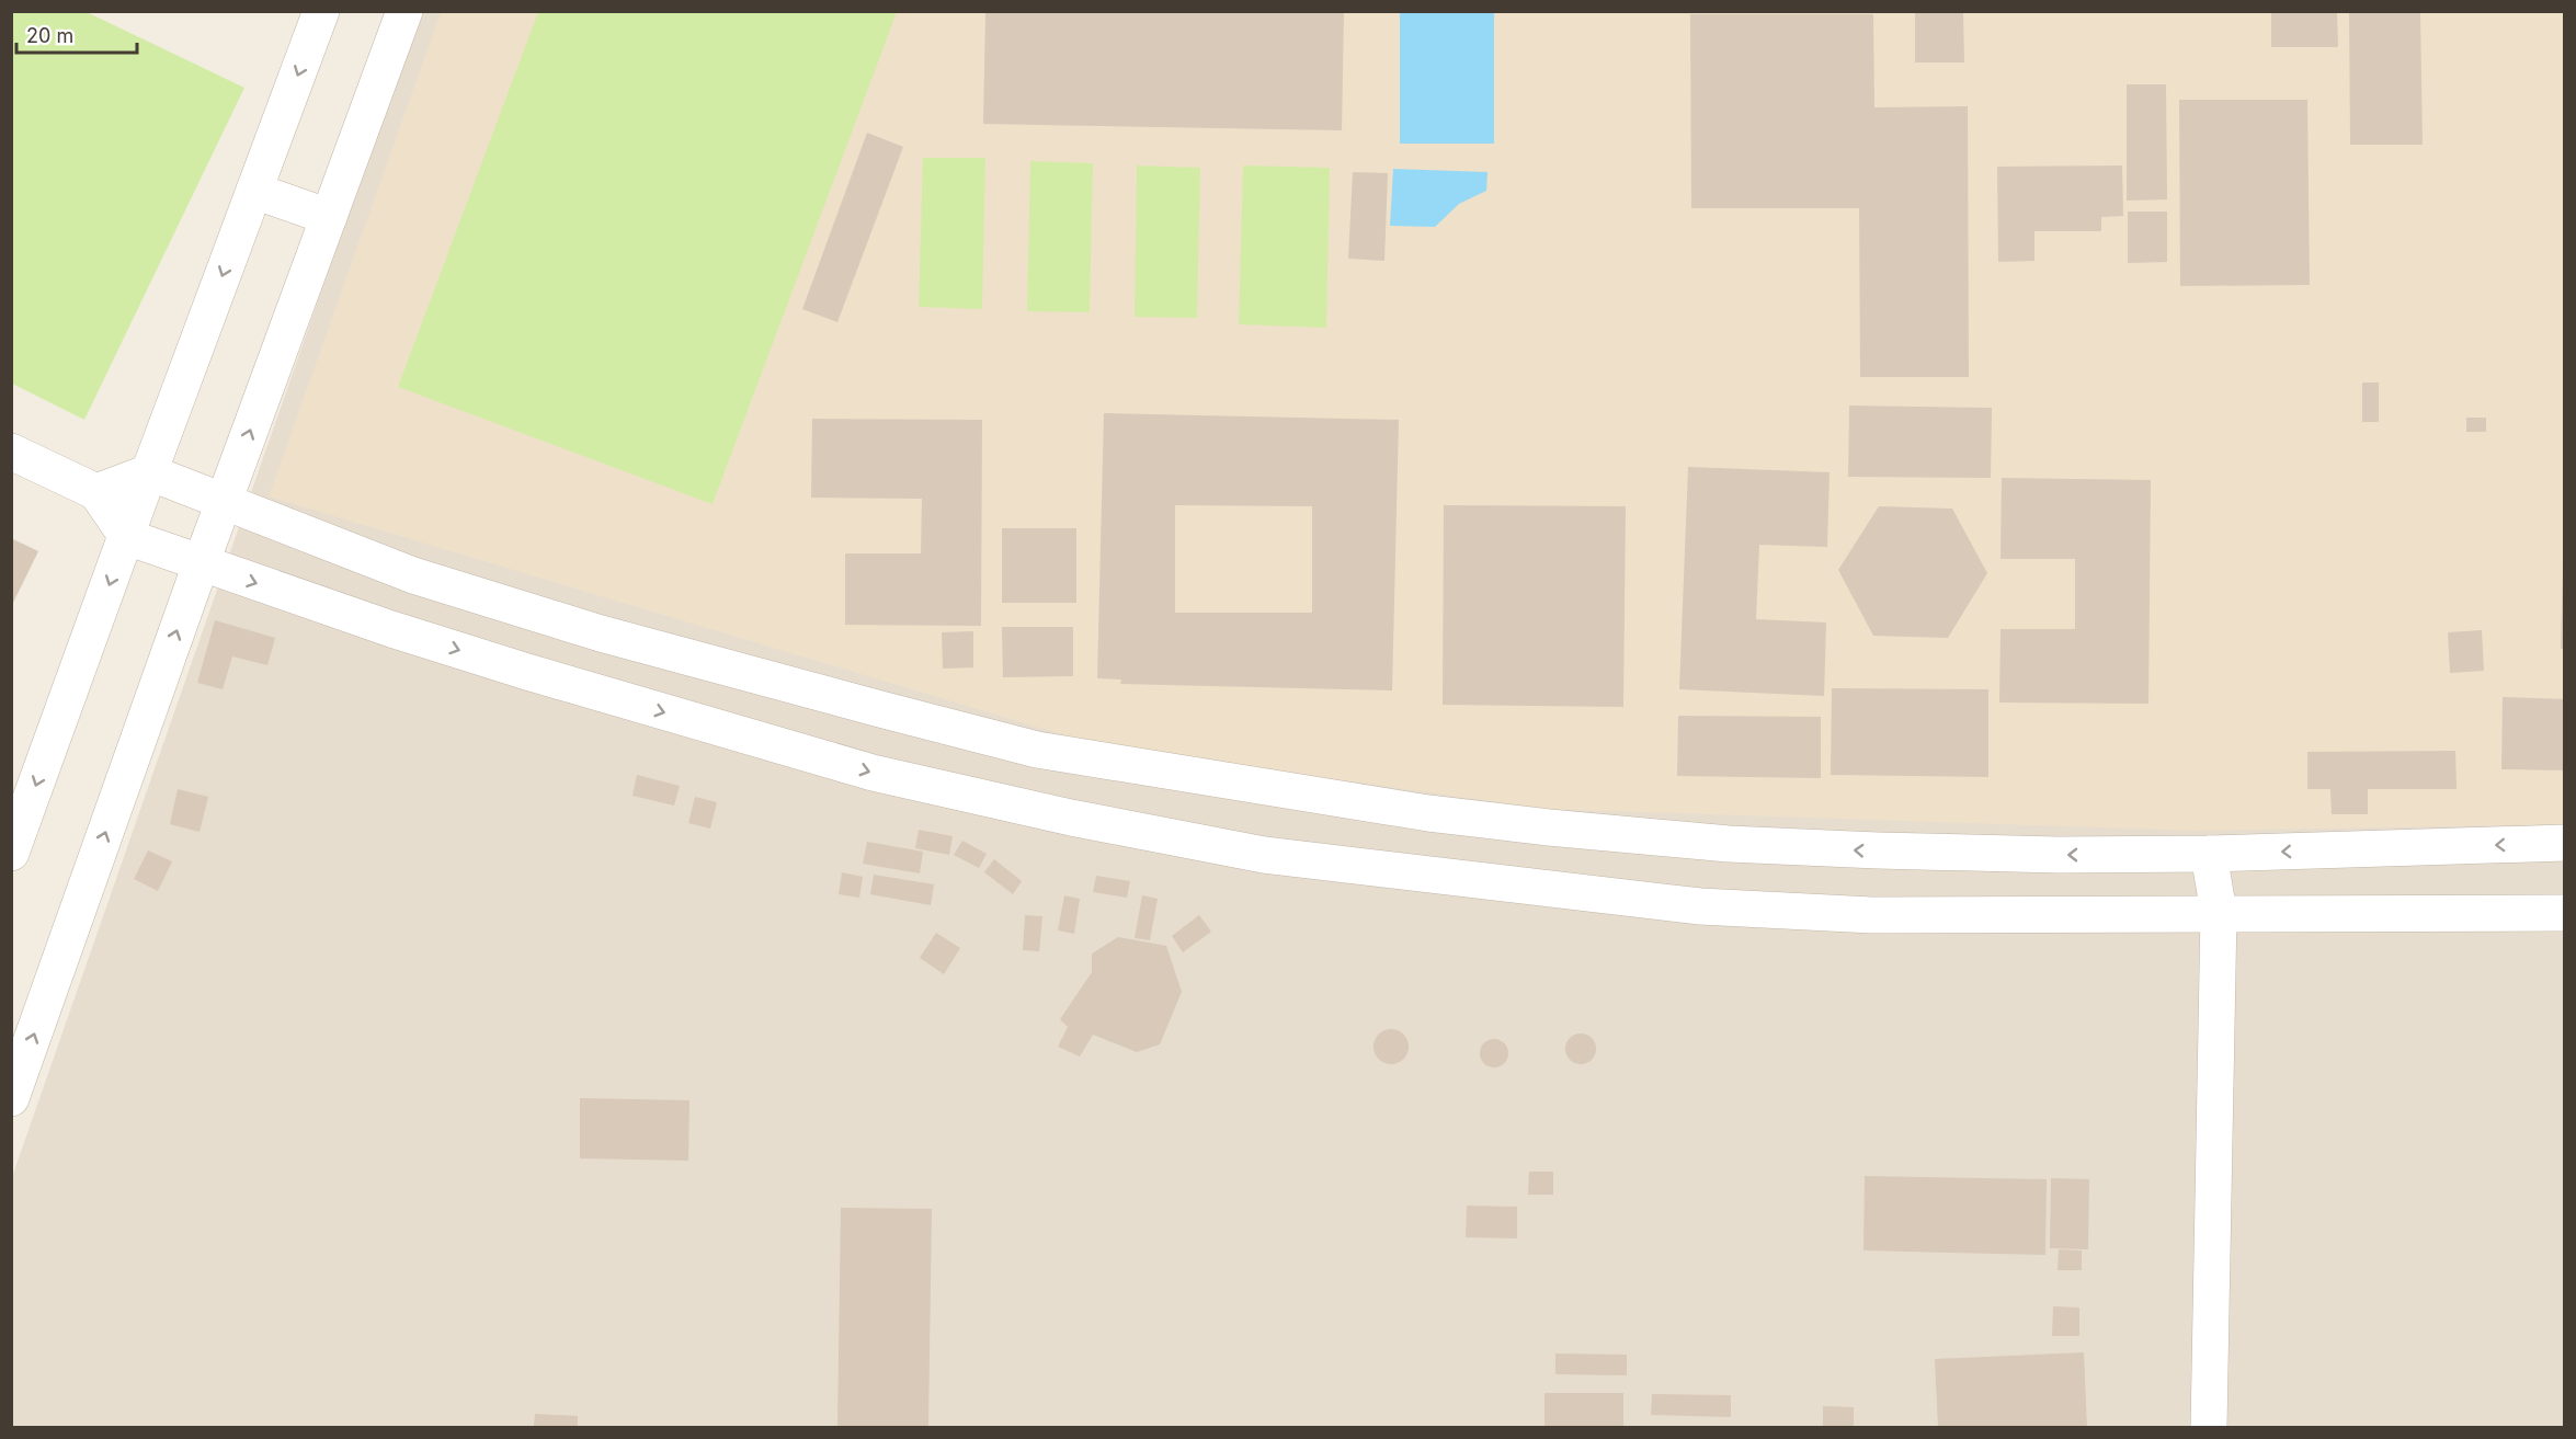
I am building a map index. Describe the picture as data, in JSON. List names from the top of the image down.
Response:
{
  "scale_bar": "20 m"
}
